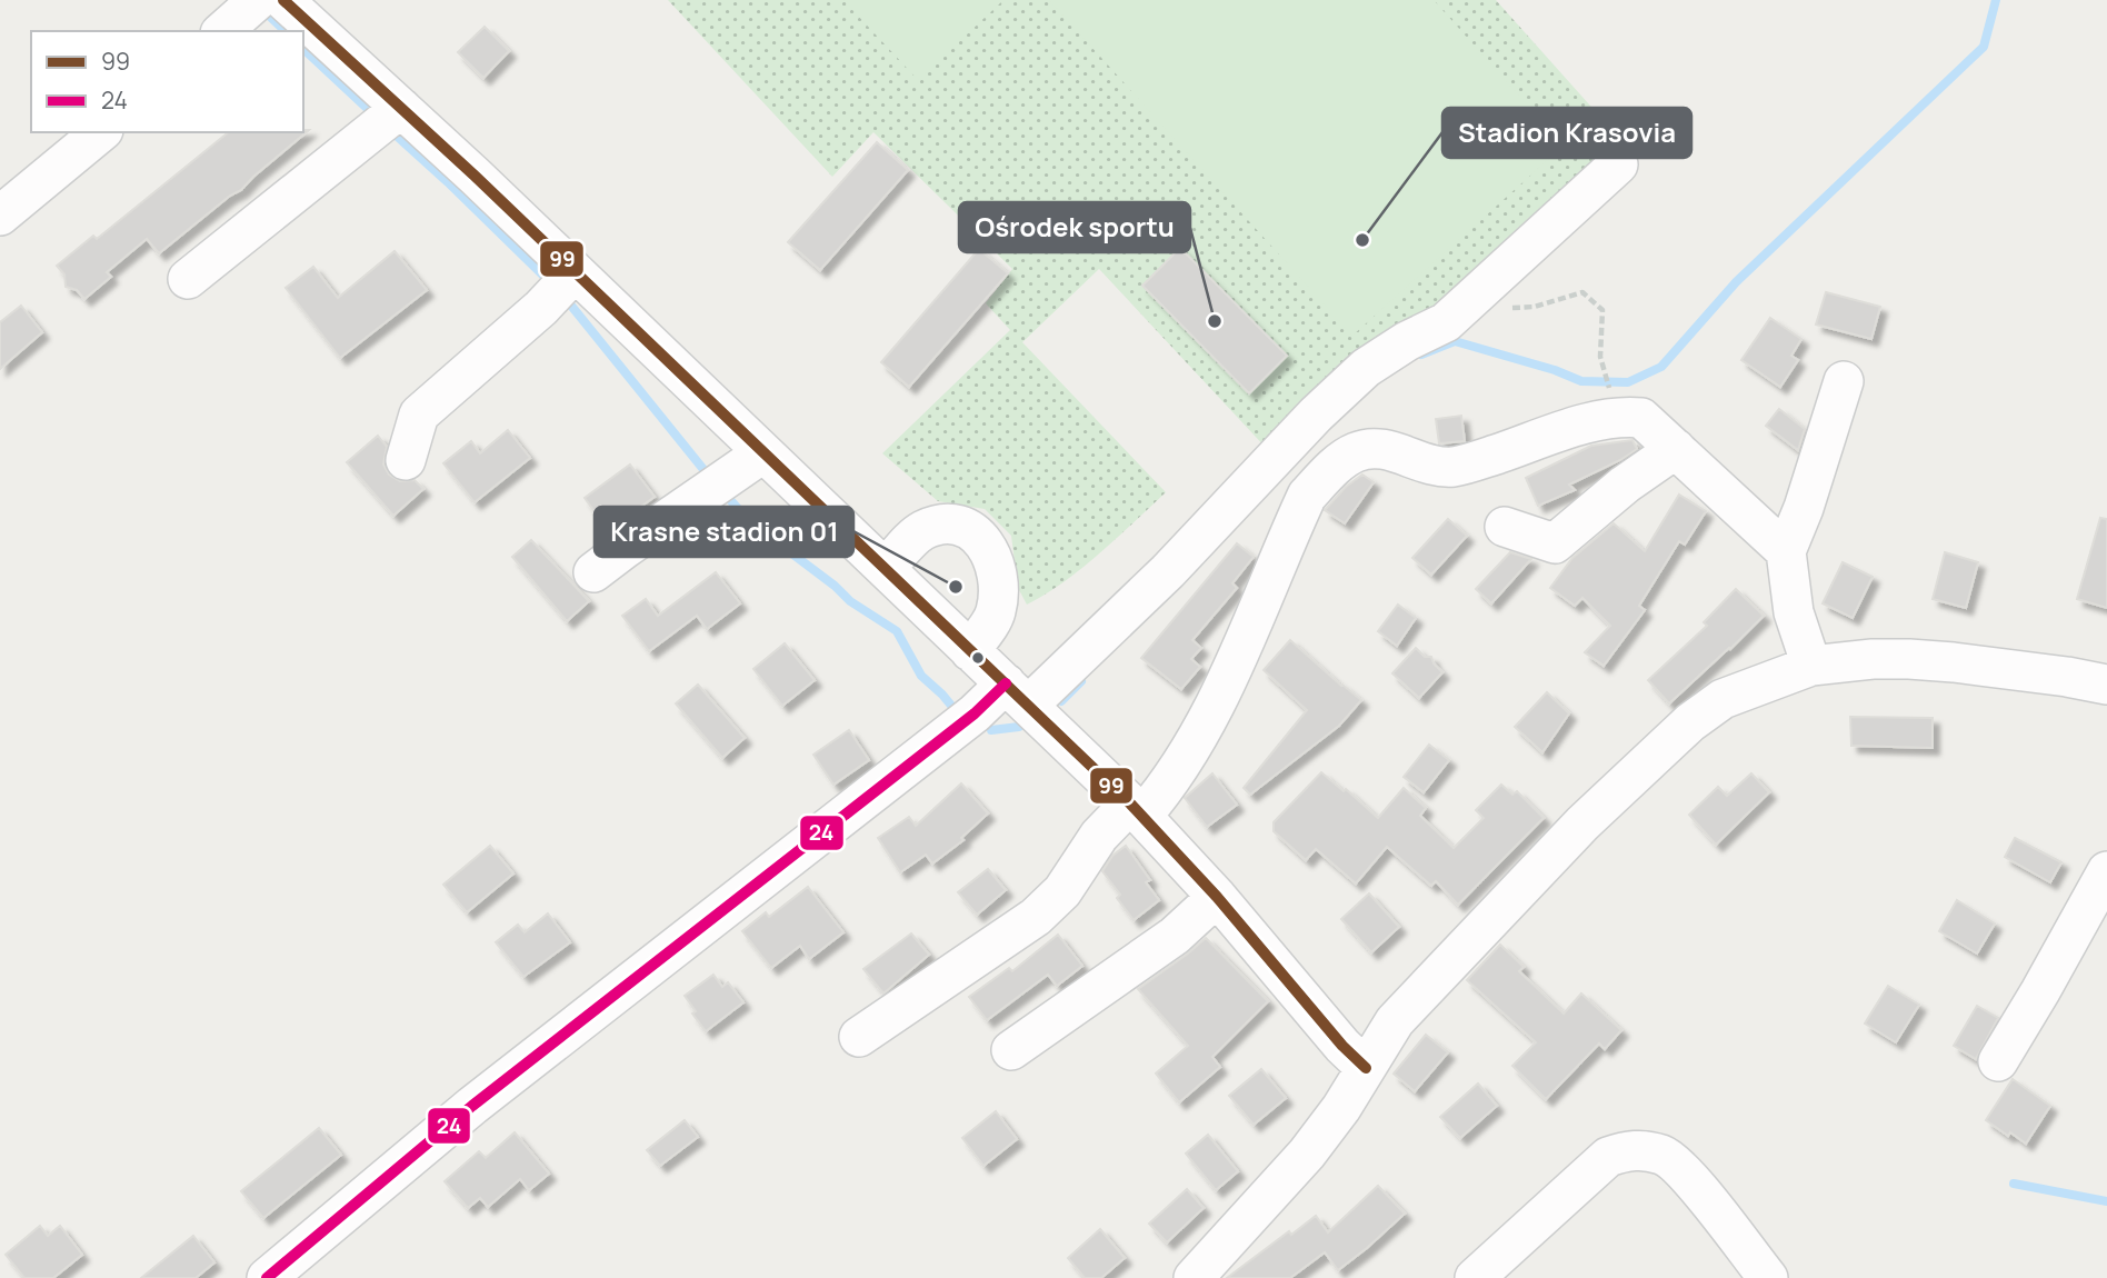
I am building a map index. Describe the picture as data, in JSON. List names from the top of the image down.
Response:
{
  "places": ["Stadion Krasovia", "Ośrodek sportu", "Krasne stadion 01"],
  "lines": ["transit line 99", "transit line 24"],
  "legend": ["99", "24"]
}
